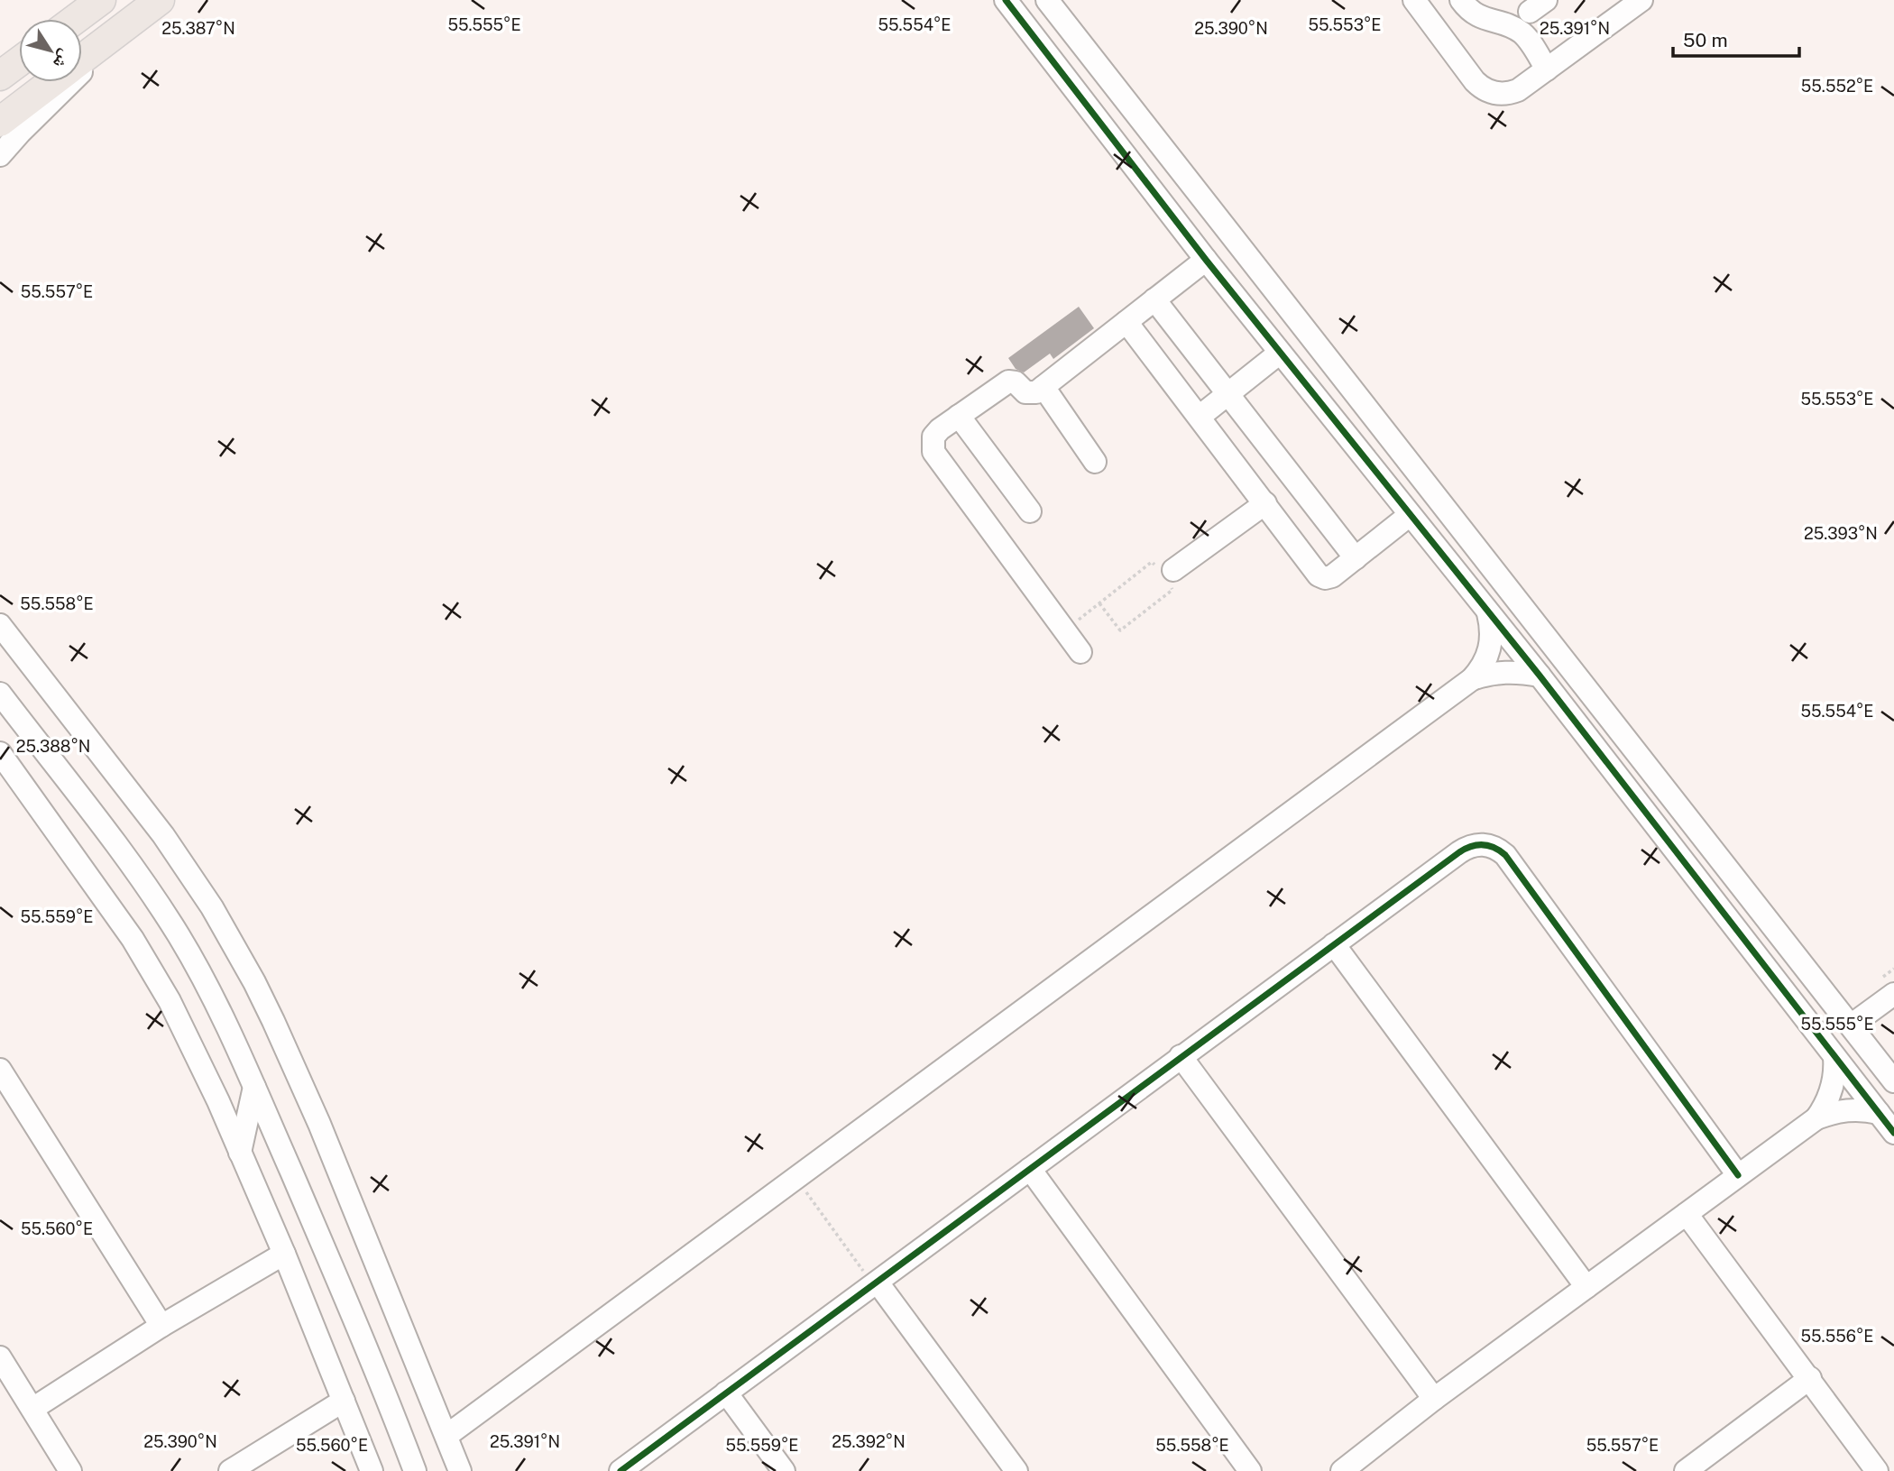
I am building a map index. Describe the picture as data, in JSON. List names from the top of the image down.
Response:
{
  "scale_bar": "50 m",
  "north": "bottom right",
  "coordinates": [
    "55.555°E",
    "55.554°E",
    "55.553°E",
    "25.387°N",
    "25.390°N",
    "25.391°N",
    "55.552°E",
    "55.557°E",
    "25.393°N",
    "55.558°E",
    "25.388°N",
    "55.559°E",
    "55.560°E",
    "55.556°E",
    "25.392°N"
  ]
}
